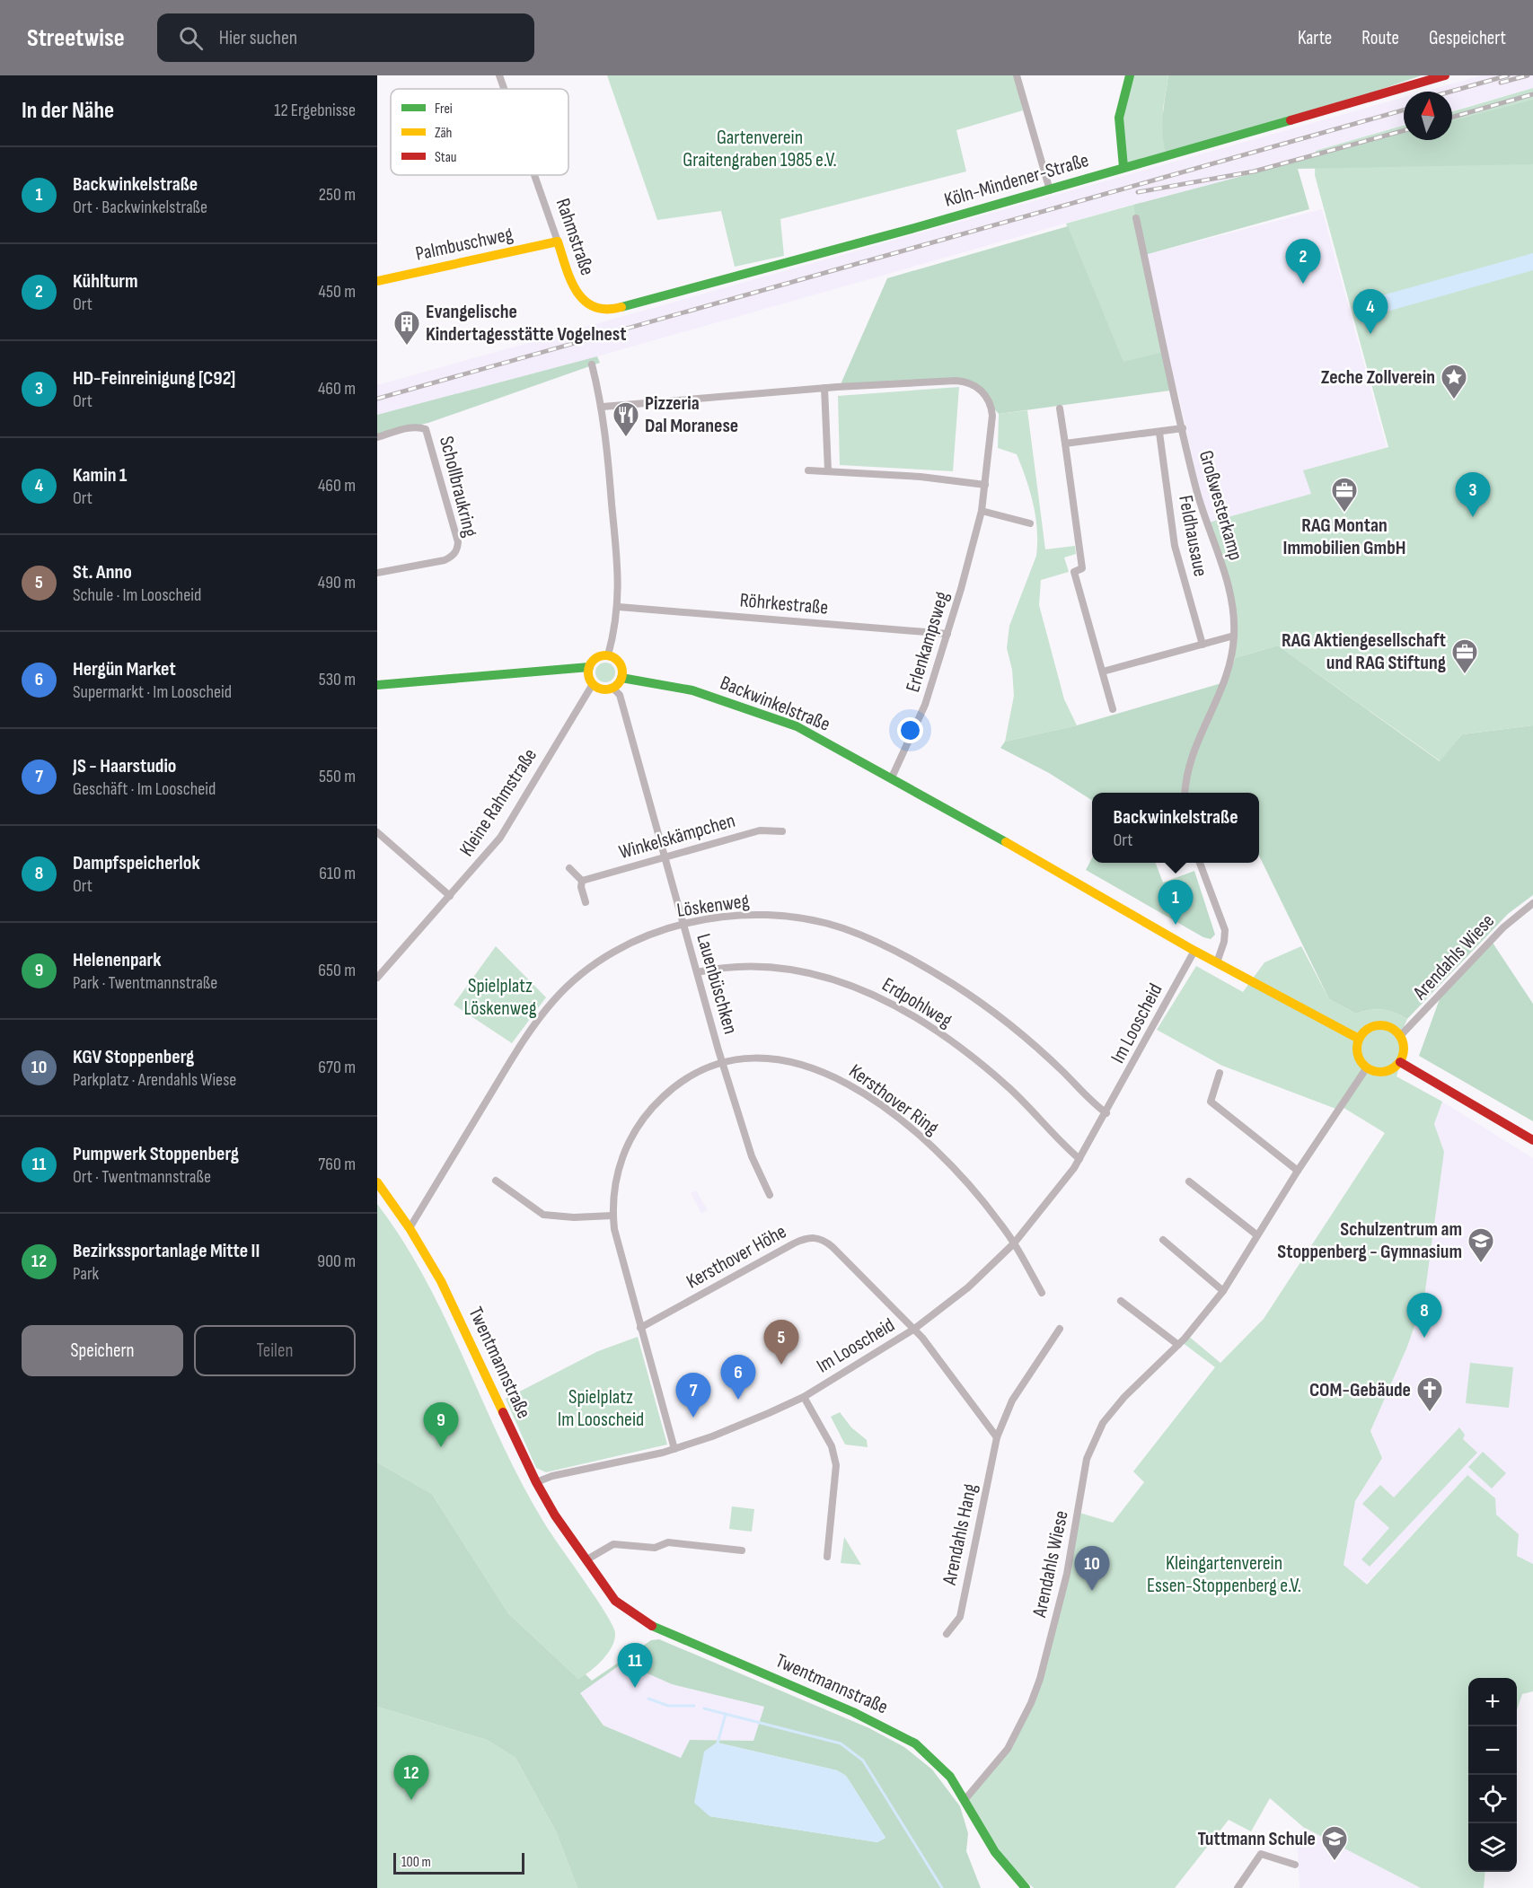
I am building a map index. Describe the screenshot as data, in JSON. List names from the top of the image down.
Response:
{
  "streets": {
    "street": [
      "Köln-Mindener-Straße",
      "Rahmstraße",
      "Palmbuschweg",
      "Schollbraukring",
      "Großwesterkamp",
      "Feldhausaue",
      "Röhrkestraße",
      "Erlenkampsweg",
      "Backwinkelstraße",
      "Kleine Rahmstraße",
      "Winkelskämpchen",
      "Löskenweg",
      "Arendahls Wiese",
      "Lauenbüschken",
      "Erdpohlweg",
      "Im Looscheid",
      "Kersthover Ring",
      "Kersthover Höhe",
      "Twentmannstraße",
      "Arendahls Hang"
    ]
  },
  "crossings": [
    ["Köln-Mindener-Straße", "Rahmstraße"],
    ["Rahmstraße", "Palmbuschweg"],
    ["Röhrkestraße", "Erlenkampsweg"],
    ["Erlenkampsweg", "Backwinkelstraße"],
    ["Backwinkelstraße", "Kleine Rahmstraße"],
    ["Backwinkelstraße", "Arendahls Wiese"],
    ["Backwinkelstraße", "Lauenbüschken"],
    ["Backwinkelstraße", "Im Looscheid"],
    ["Kleine Rahmstraße", "Lauenbüschken"],
    ["Winkelskämpchen", "Lauenbüschken"],
    ["Löskenweg", "Lauenbüschken"],
    ["Löskenweg", "Im Looscheid"],
    ["Löskenweg", "Twentmannstraße"],
    ["Arendahls Wiese", "Twentmannstraße"],
    ["Lauenbüschken", "Erdpohlweg"],
    ["Lauenbüschken", "Kersthover Ring"],
    ["Erdpohlweg", "Im Looscheid"],
    ["Im Looscheid", "Kersthover Ring"],
    ["Im Looscheid", "Kersthover Höhe"],
    ["Im Looscheid", "Twentmannstraße"],
    ["Kersthover Ring", "Kersthover Höhe"]
  ],
  "parks": [
    "Gartenverein Graitengraben 1985 e.V.",
    "Spielplatz Löskenweg",
    "Spielplatz Im Looscheid",
    "Kleingartenverein Essen-Stoppenberg e.V."
  ],
  "places": {
    "building": ["Evangelische Kindertagesstätte Vogelnest"],
    "place": ["Zeche Zollverein"],
    "restaurant": ["Pizzeria Dal Moranese"],
    "office": ["RAG Montan Immobilien GmbH", "RAG Aktiengesellschaft und RAG Stiftung"],
    "school or university": ["Schulzentrum am Stoppenberg - Gymnasium", "Tuttmann Schule"],
    "church": ["COM-Gebäude"]
  },
  "legend": ["Frei", "Zäh", "Stau"],
  "scale_bar": "100 m",
  "north": "top",
  "page": {
    "header": "Streetwise",
    "search": "Hier suchen",
    "nav": ["Karte", "Route", "Gespeichert"],
    "heading": ["In der Nähe", "12 Ergebnisse"],
    "list": [
      {
        "mark": "1",
        "name": "Backwinkelstraße",
        "note": "Ort · Backwinkelstraße",
        "value": "250 m"
      },
      {
        "mark": "2",
        "name": "Kühlturm",
        "note": "Ort",
        "value": "450 m"
      },
      {
        "mark": "3",
        "name": "HD-Feinreinigung [C92]",
        "note": "Ort",
        "value": "460 m"
      },
      {
        "mark": "4",
        "name": "Kamin 1",
        "note": "Ort",
        "value": "460 m"
      },
      {
        "mark": "5",
        "name": "St. Anno",
        "note": "Schule · Im Looscheid",
        "value": "490 m"
      },
      {
        "mark": "6",
        "name": "Hergün Market",
        "note": "Supermarkt · Im Looscheid",
        "value": "530 m"
      },
      {
        "mark": "7",
        "name": "JS - Haarstudio",
        "note": "Geschäft · Im Looscheid",
        "value": "550 m"
      },
      {
        "mark": "8",
        "name": "Dampfspeicherlok",
        "note": "Ort",
        "value": "610 m"
      },
      {
        "mark": "9",
        "name": "Helenenpark",
        "note": "Park · Twentmannstraße",
        "value": "650 m"
      },
      {
        "mark": "10",
        "name": "KGV Stoppenberg",
        "note": "Parkplatz · Arendahls Wiese",
        "value": "670 m"
      },
      {
        "mark": "11",
        "name": "Pumpwerk Stoppenberg",
        "note": "Ort · Twentmannstraße",
        "value": "760 m"
      },
      {
        "mark": "12",
        "name": "Bezirkssportanlage Mitte II",
        "note": "Park",
        "value": "900 m"
      }
    ],
    "pins": [
      "2",
      "4",
      "3",
      "1",
      "8",
      "5",
      "6",
      "7",
      "9",
      "10",
      "11",
      "12"
    ],
    "popup": ["Backwinkelstraße", "Ort"],
    "buttons": ["Speichern", "Teilen"],
    "map_buttons": ["+", "−"],
    "scale": "100 m"
  }
}
